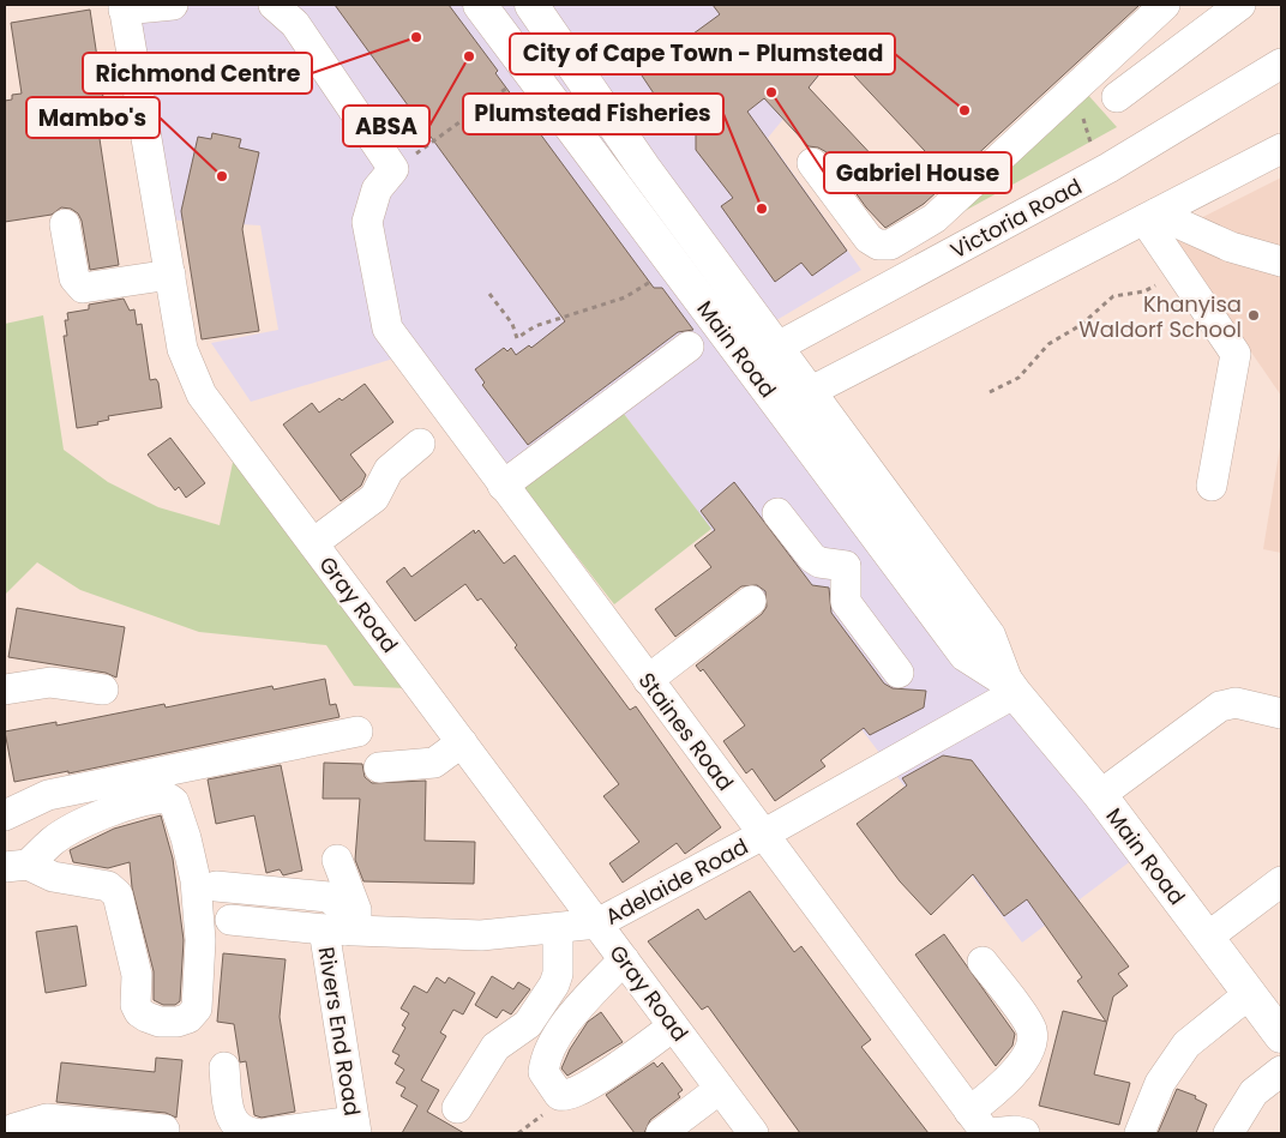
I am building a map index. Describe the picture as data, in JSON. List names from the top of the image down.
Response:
{
  "streets": {
    "main road": ["Main Road"],
    "street": [
      "Victoria Road",
      "Gray Road",
      "Staines Road",
      "Adelaide Road",
      "Rivers End Road"
    ]
  },
  "crossings": [
    ["Victoria Road", "Main Road"],
    ["Main Road", "Adelaide Road"],
    ["Gray Road", "Adelaide Road"],
    ["Staines Road", "Adelaide Road"],
    ["Adelaide Road", "Rivers End Road"]
  ],
  "places": [
    "Richmond Centre",
    "ABSA",
    "Gabriel House",
    "City of Cape Town - Plumstead",
    "Mambo's",
    "Plumstead Fisheries",
    "Khanyisa Waldorf School"
  ]
}
